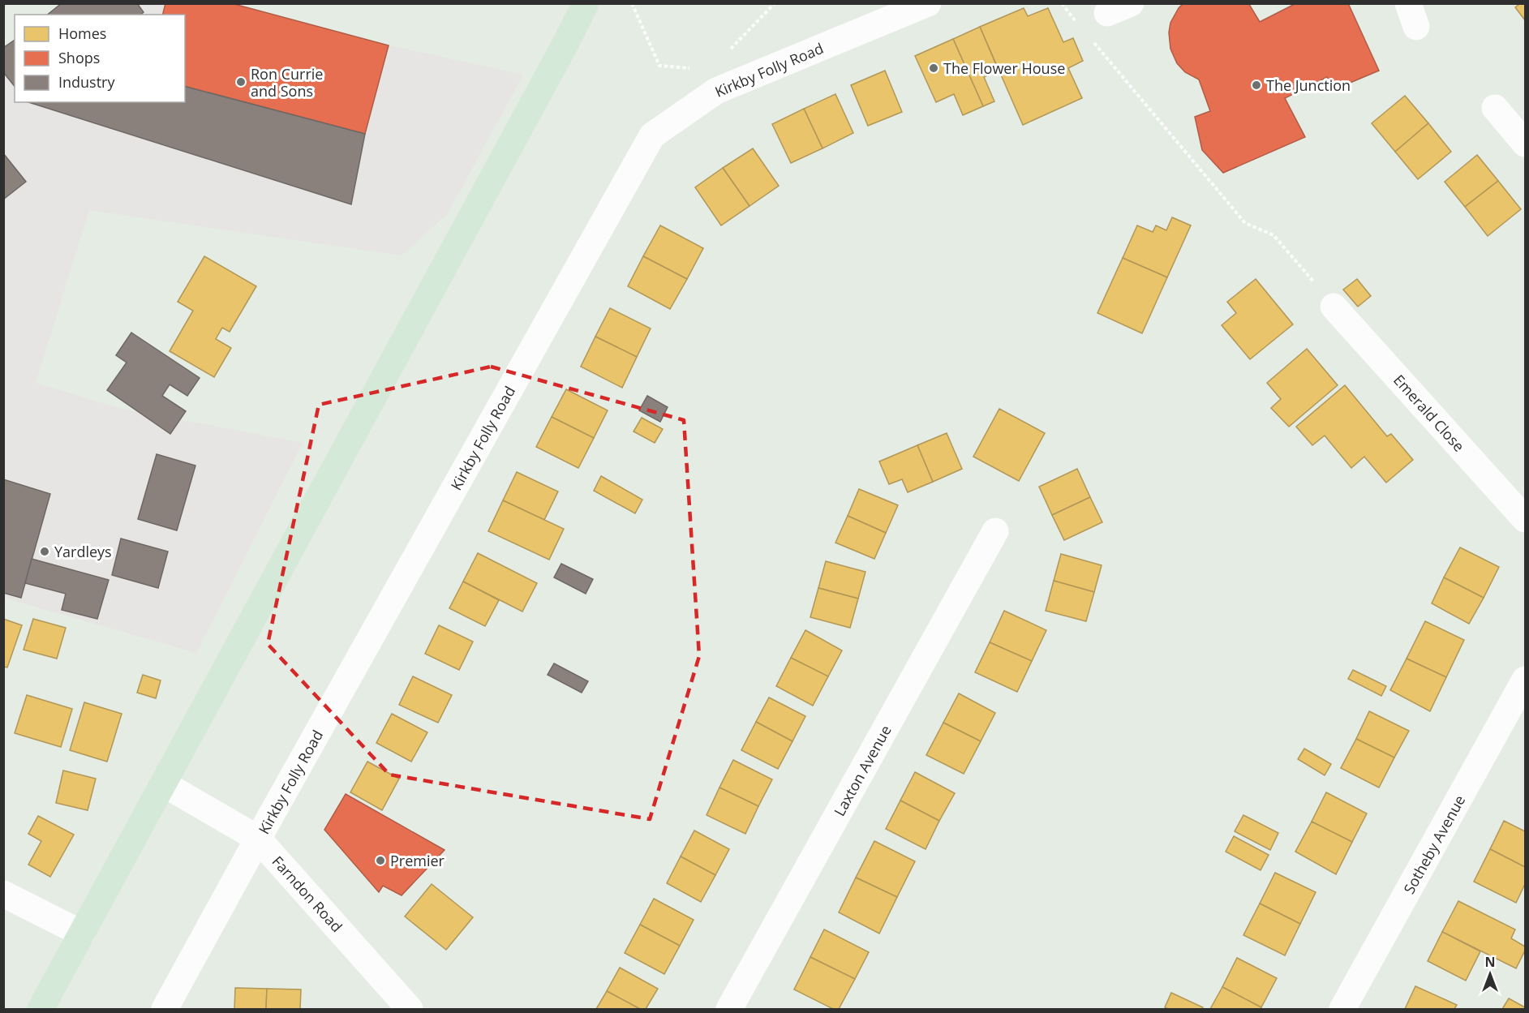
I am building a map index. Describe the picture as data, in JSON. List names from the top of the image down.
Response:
{
  "streets": {
    "street": [
      "Kirkby Folly Road",
      "Emerald Close",
      "Laxton Avenue",
      "Sotheby Avenue",
      "Farndon Road"
    ]
  },
  "crossings": [
    ["Kirkby Folly Road", "Farndon Road"]
  ],
  "places": [
    "The Flower House",
    "Ron Currie and Sons",
    "The Junction",
    "Yardleys",
    "Premier"
  ],
  "legend": ["Homes", "Shops", "Industry"],
  "north": "top"
}
